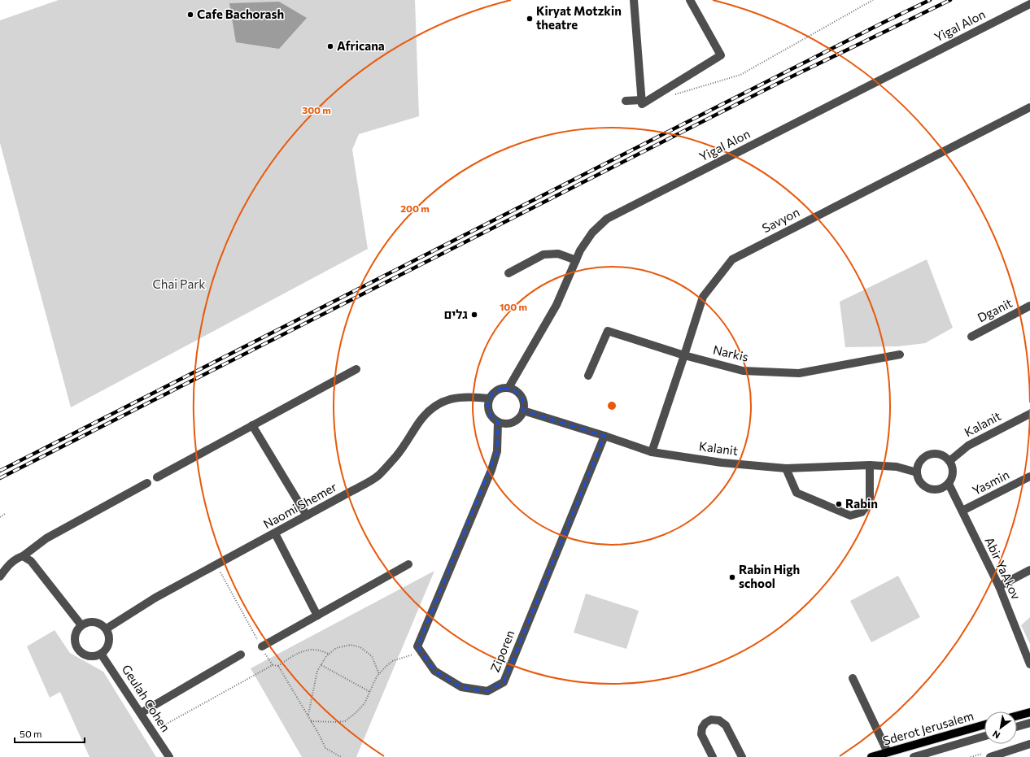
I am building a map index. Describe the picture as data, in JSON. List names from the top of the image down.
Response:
{
  "streets": {
    "main road": ["Sderot Jerusalem"],
    "street": [
      "Yigal Alon",
      "Savyon",
      "Dganit",
      "Narkis",
      "Kalanit",
      "Yasmin",
      "Naomi Shemer",
      "Abir YaAkov",
      "Ziporen",
      "Geulah Cohen"
    ]
  },
  "crossings": [
    ["Yigal Alon", "Kalanit"],
    ["Yigal Alon", "Naomi Shemer"],
    ["Savyon", "Narkis"],
    ["Savyon", "Kalanit"],
    ["Kalanit", "Naomi Shemer"],
    ["Kalanit", "Abir YaAkov"],
    ["Kalanit", "Ziporen"],
    ["Yasmin", "Abir YaAkov"],
    ["Naomi Shemer", "Geulah Cohen"]
  ],
  "parks": ["Chai Park"],
  "places": [
    "Cafe Bachorash",
    "Kiryat Motzkin theatre",
    "Africana",
    "גלים",
    "Rabin",
    "Rabin High school"
  ],
  "scale_bar": "50 m",
  "north": "bottom left",
  "rings": ["300 m", "200 m", "100 m"]
}
